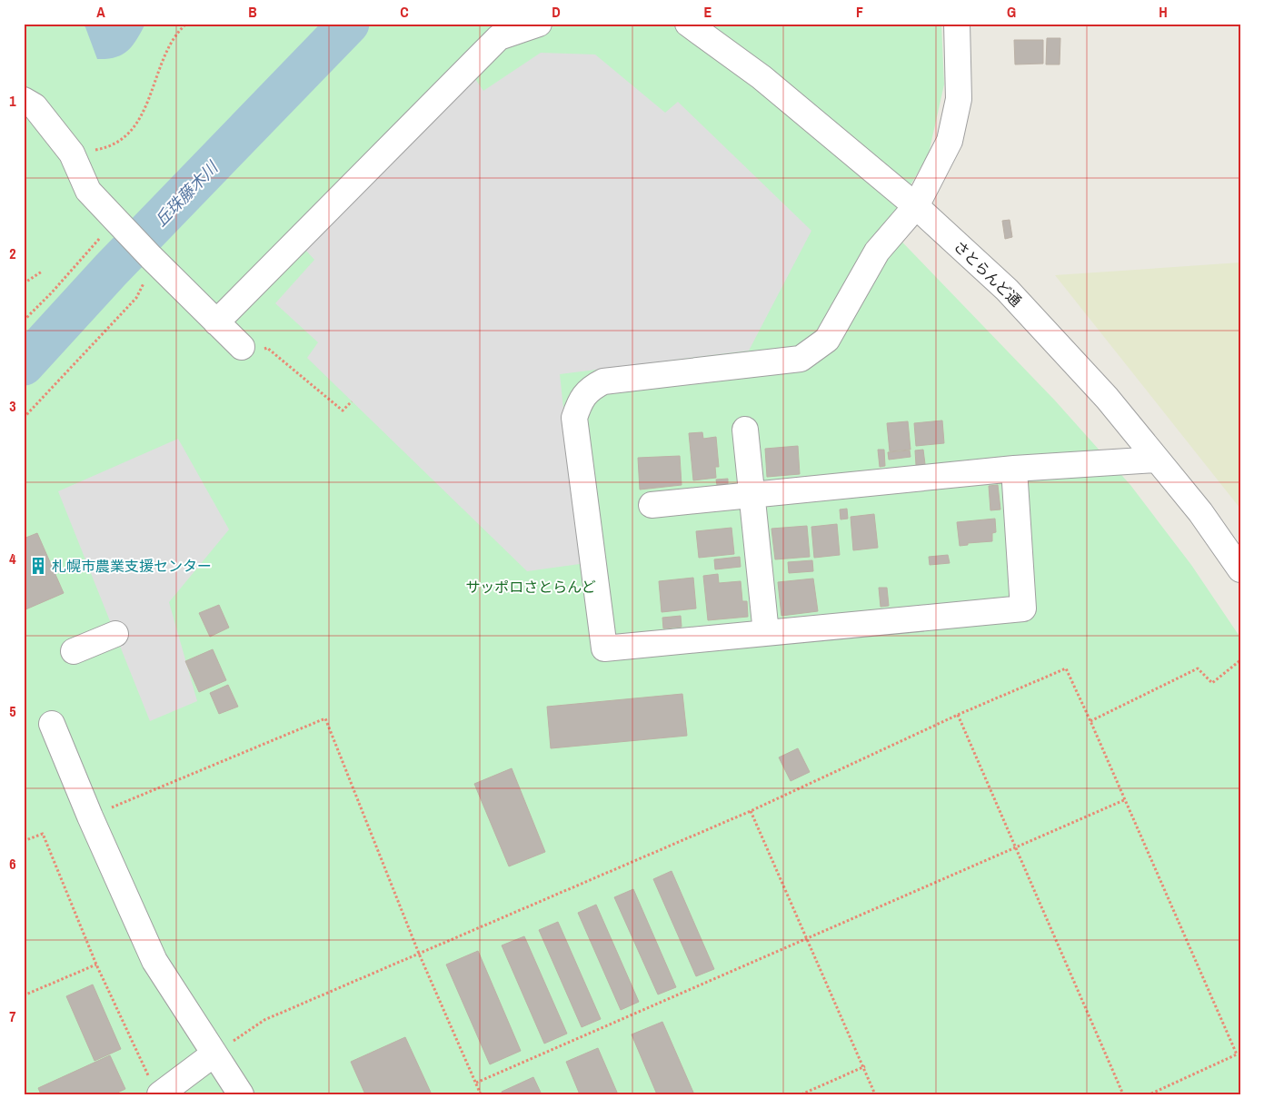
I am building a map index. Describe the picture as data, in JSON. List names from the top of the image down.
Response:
{
  "streets": {
    "street": ["さとらんど通"]
  },
  "water": ["丘珠藤木川"],
  "parks": ["サッポロさとらんど"],
  "places": {
    "building": ["札幌市農業支援センター"]
  },
  "grid": {
    "columns": [
      "A",
      "B",
      "C",
      "D",
      "E",
      "F",
      "G",
      "H"
    ],
    "rows": [
      "1",
      "2",
      "3",
      "4",
      "5",
      "6",
      "7"
    ]
  }
}
